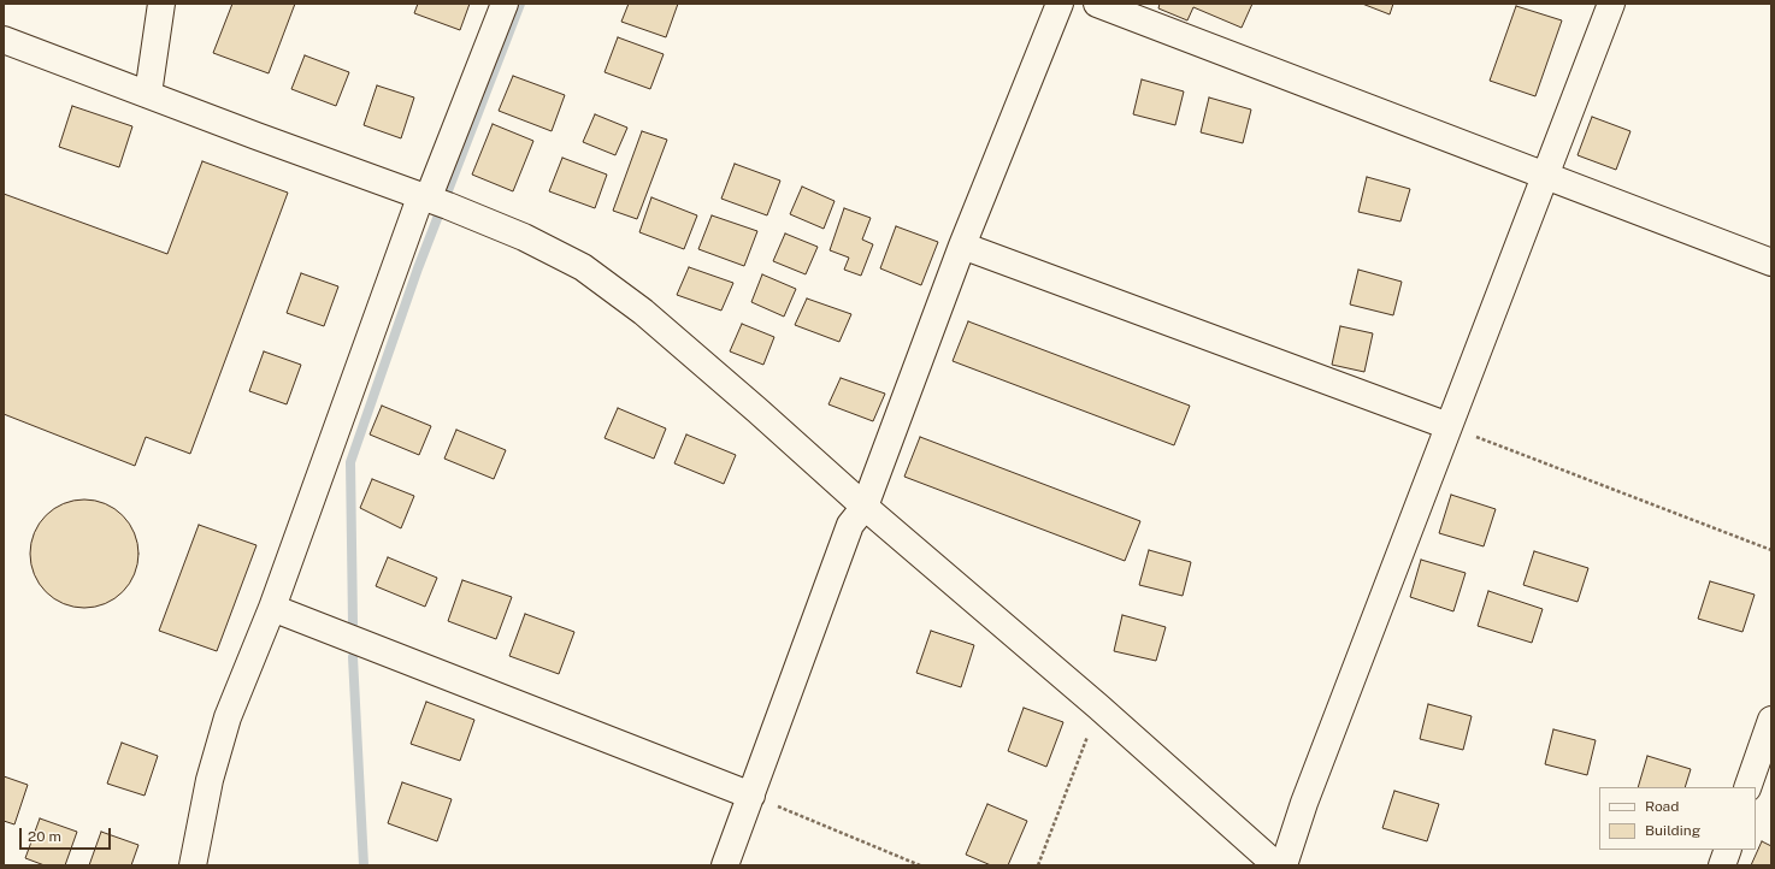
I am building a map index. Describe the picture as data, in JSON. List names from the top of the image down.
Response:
{
  "legend": ["Road", "Building"],
  "scale_bar": "20 m"
}
